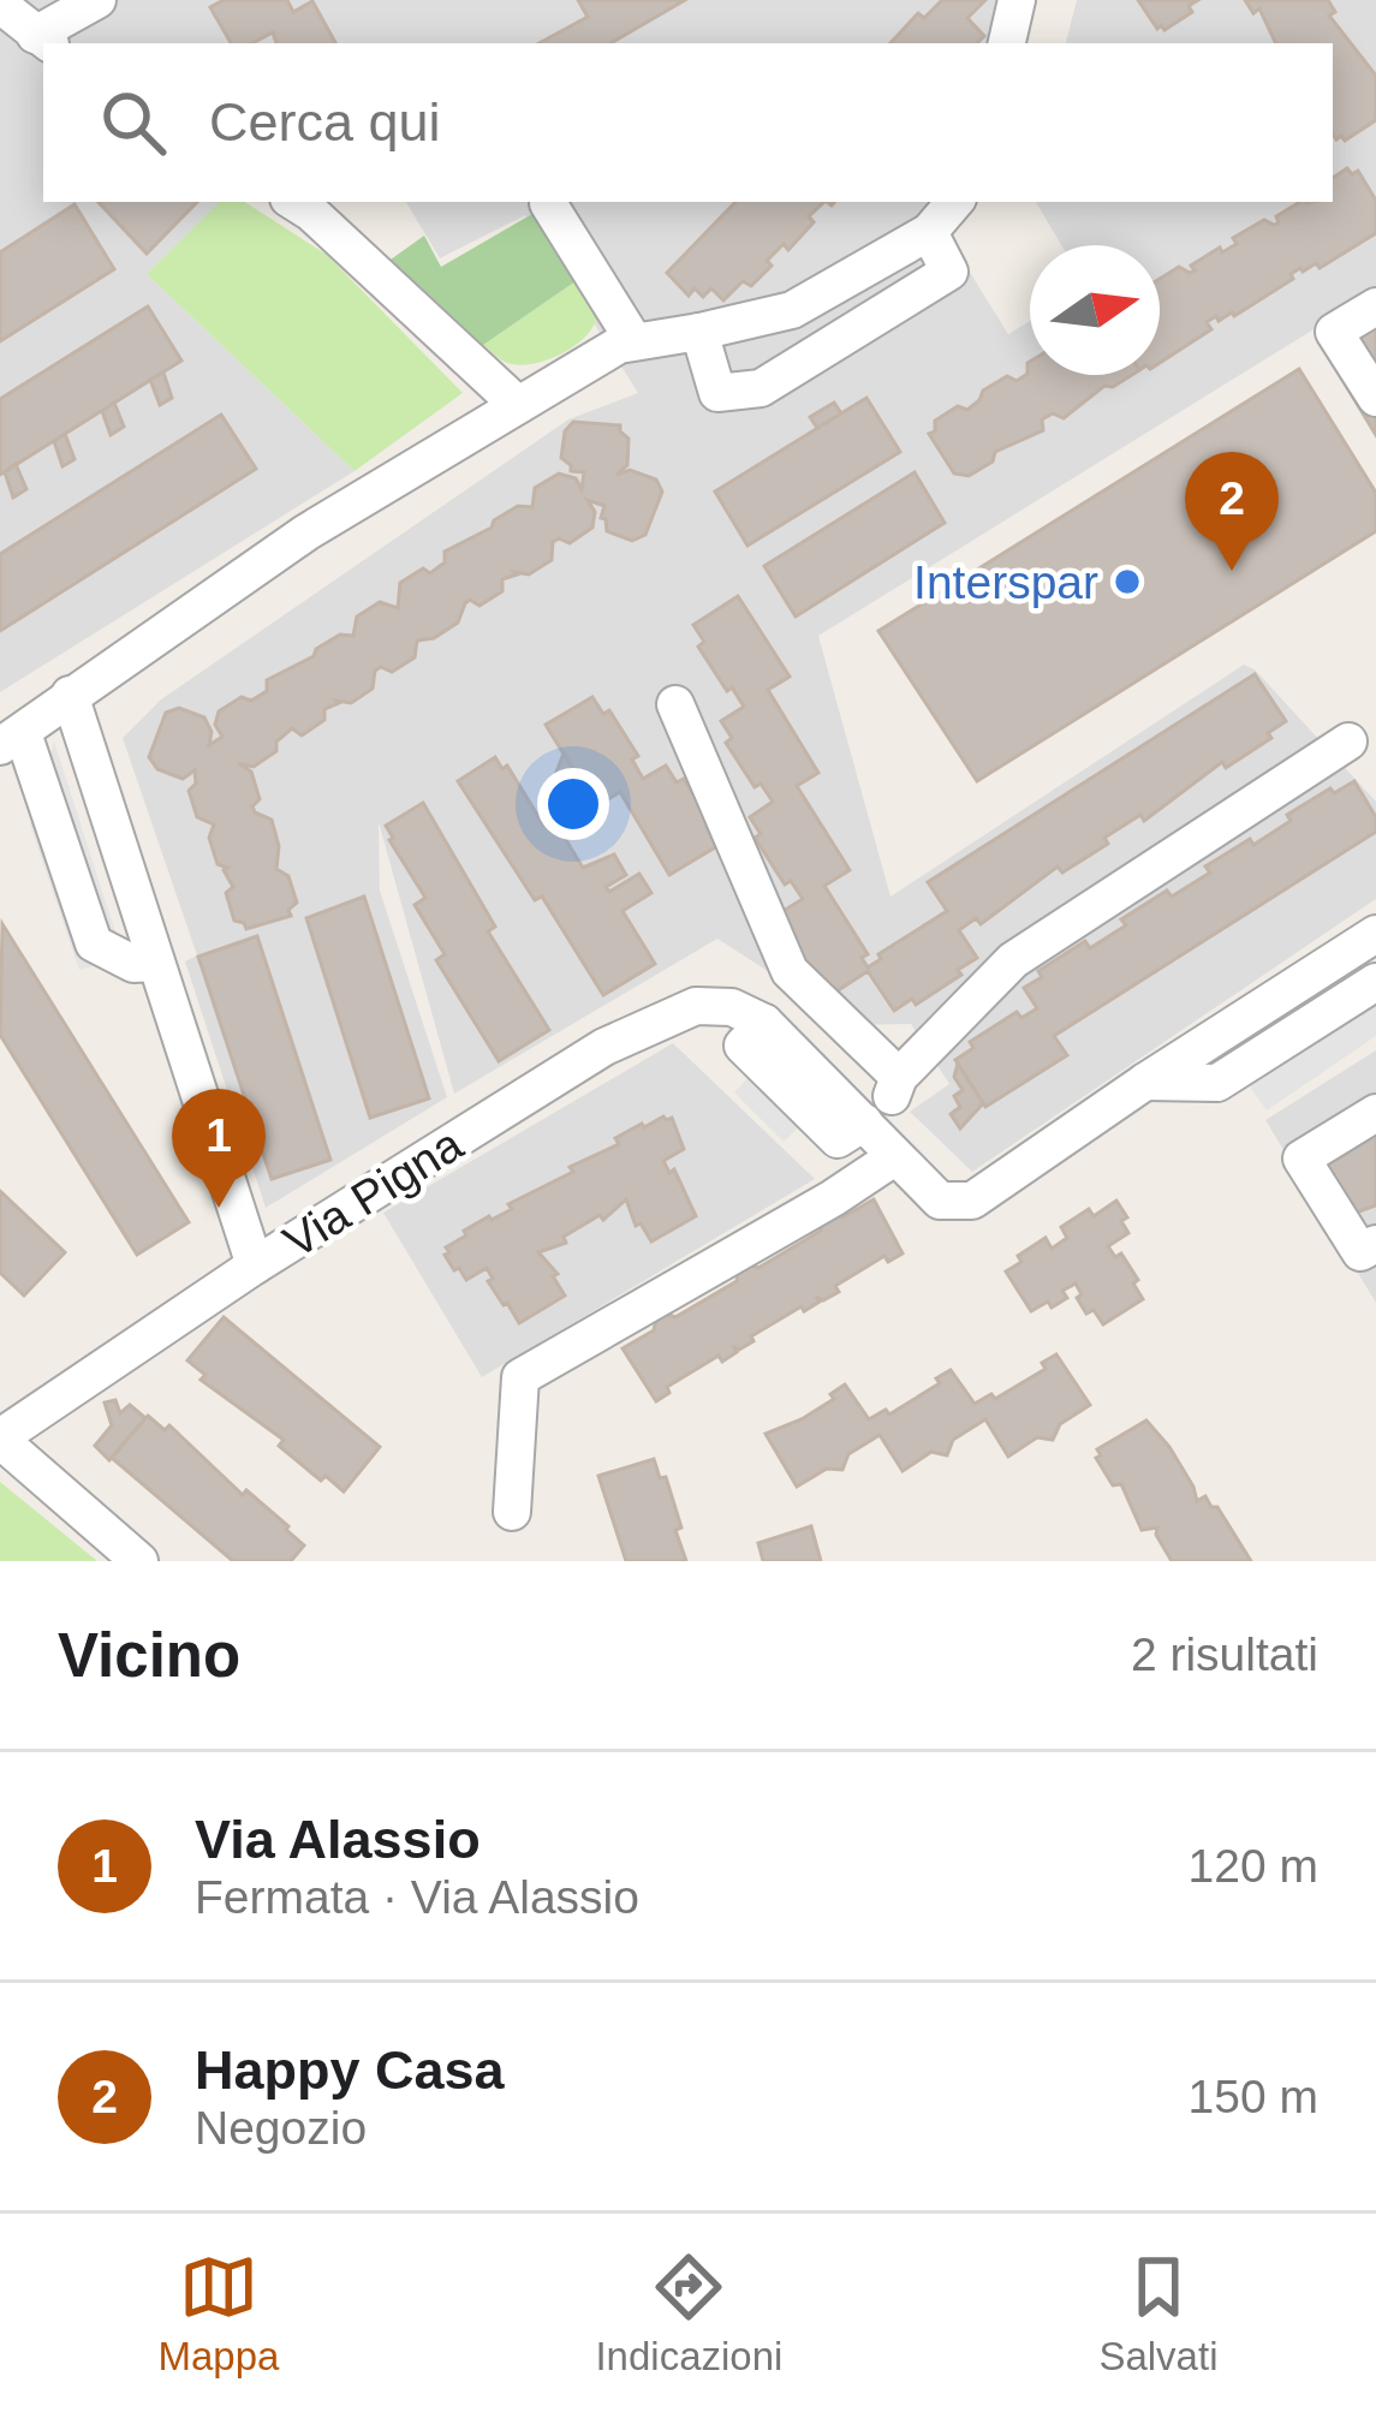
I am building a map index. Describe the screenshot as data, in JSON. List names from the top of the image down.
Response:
{
  "streets": {
    "street": ["Via Pigna"]
  },
  "places": ["Interspar"],
  "north": "right",
  "page": {
    "search": "Cerca qui",
    "pins": ["2", "1"],
    "heading": ["Vicino", "2 risultati"],
    "list": [
      {
        "mark": "1",
        "name": "Via Alassio",
        "note": "Fermata · Via Alassio",
        "value": "120 m"
      },
      {
        "mark": "2",
        "name": "Happy Casa",
        "note": "Negozio",
        "value": "150 m"
      }
    ],
    "nav": ["Mappa", "Indicazioni", "Salvati"]
  }
}
